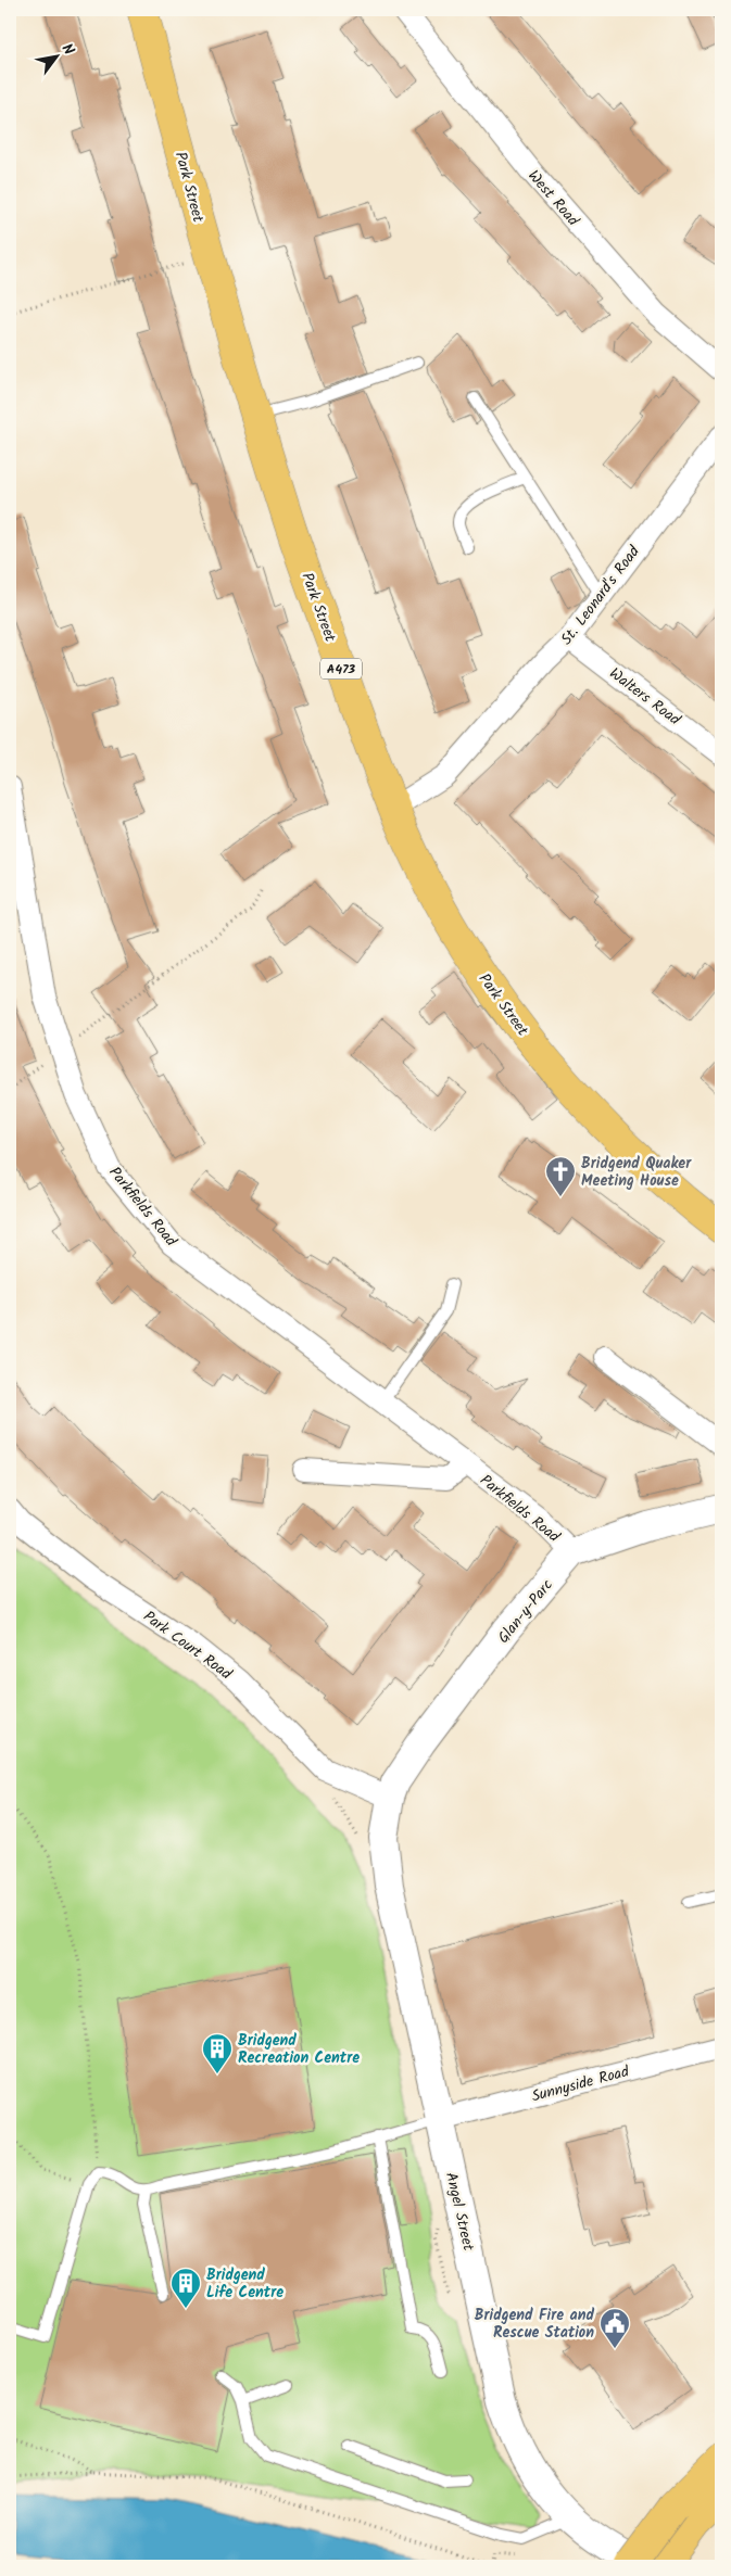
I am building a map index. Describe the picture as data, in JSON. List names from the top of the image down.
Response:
{
  "streets": {
    "main road": ["Park Street", "A473"],
    "street": [
      "West Road",
      "St. Leonard's Road",
      "Walters Road",
      "Parkfields Road",
      "Glan-y-Parc",
      "Park Court Road",
      "Sunnyside Road",
      "Angel Street"
    ]
  },
  "crossings": [
    ["Park Street", "St. Leonard's Road"],
    ["St. Leonard's Road", "Walters Road"],
    ["Parkfields Road", "Glan-y-Parc"],
    ["Glan-y-Parc", "Park Court Road"],
    ["Glan-y-Parc", "Angel Street"],
    ["Park Court Road", "Angel Street"],
    ["Sunnyside Road", "Angel Street"]
  ],
  "places": {
    "church": ["Bridgend Quaker Meeting House"],
    "building": ["Bridgend Recreation Centre", "Bridgend Life Centre"],
    "public building": ["Bridgend Fire and Rescue Station"]
  },
  "north": "top right"
}
